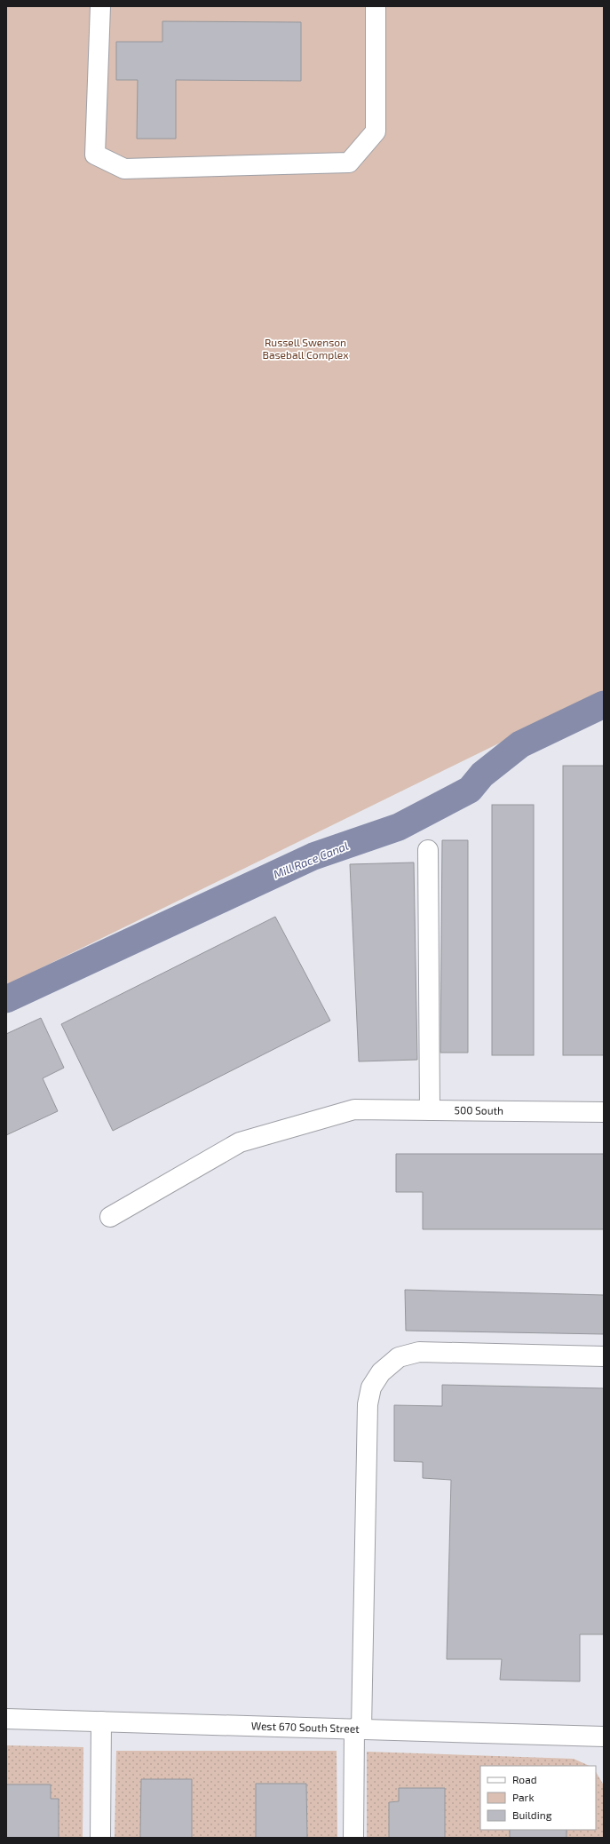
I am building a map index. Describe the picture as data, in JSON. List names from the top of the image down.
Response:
{
  "streets": {
    "street": ["500 South", "West 670 South Street"]
  },
  "water": ["Mill Race Canal"],
  "parks": ["Russell Swenson Baseball Complex"],
  "legend": ["Road", "Park", "Building"]
}
